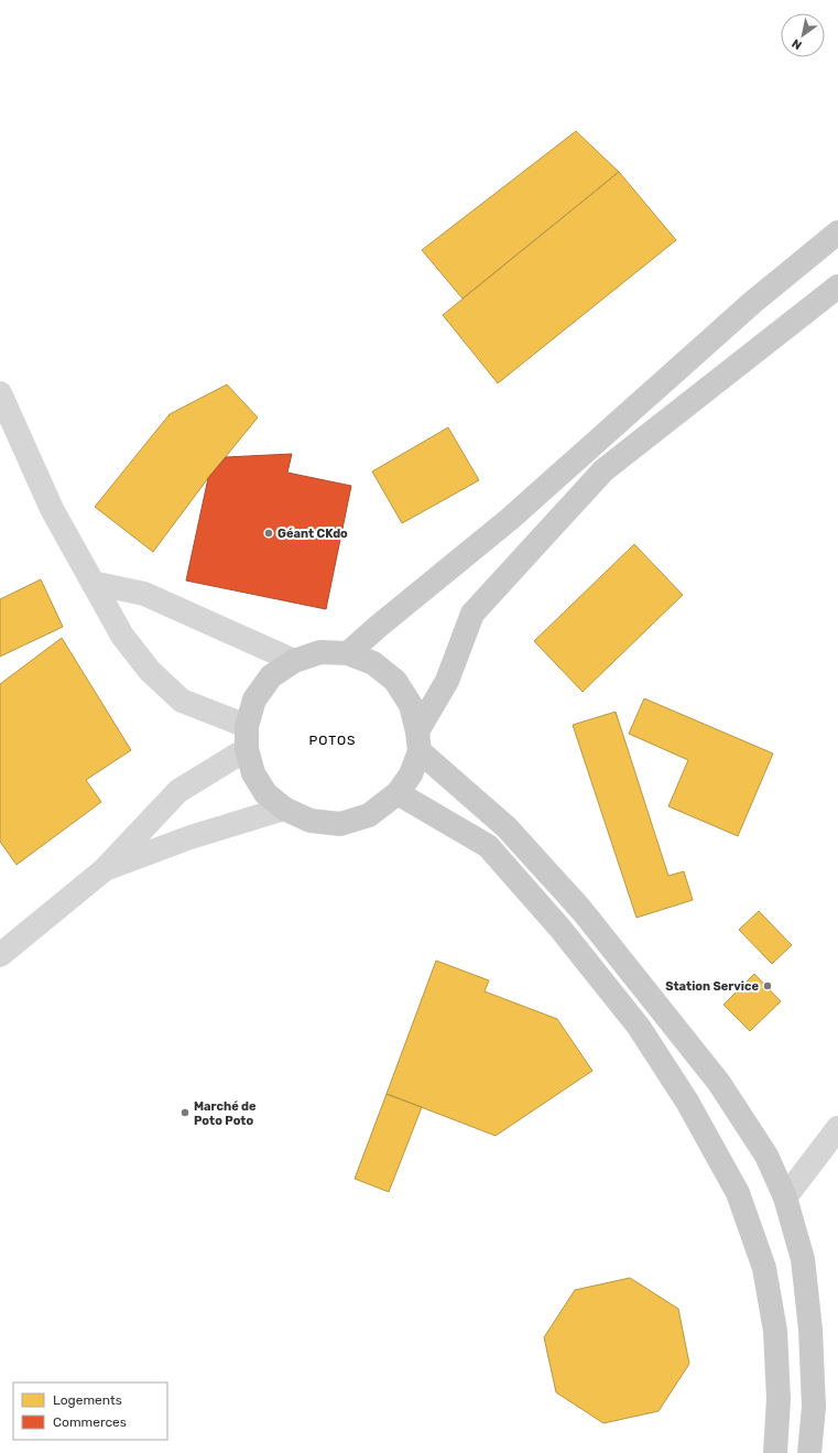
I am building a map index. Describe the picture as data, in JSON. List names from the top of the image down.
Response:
{
  "districts": ["POTOS"],
  "places": ["Géant CKdo", "Station Service", "Marché de Poto Poto"],
  "legend": ["Logements", "Commerces"],
  "north": "bottom left"
}
